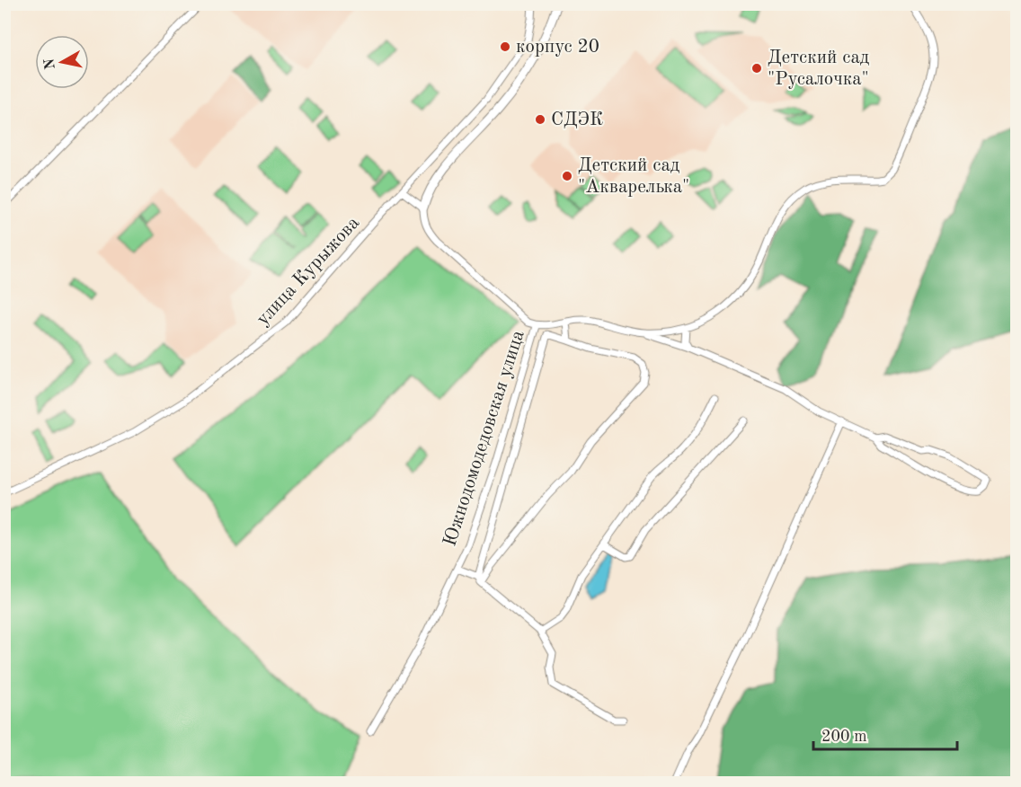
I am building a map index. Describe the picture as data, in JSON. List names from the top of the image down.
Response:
{
  "streets": {
    "street": ["улица Курыжова", "Южнодомодедовская улица"]
  },
  "places": [
    "корпус 20",
    "Детский сад \"Русалочка\"",
    "СДЭК",
    "Детский сад \"Акварелька\""
  ],
  "scale_bar": "200 m",
  "north": "left"
}
